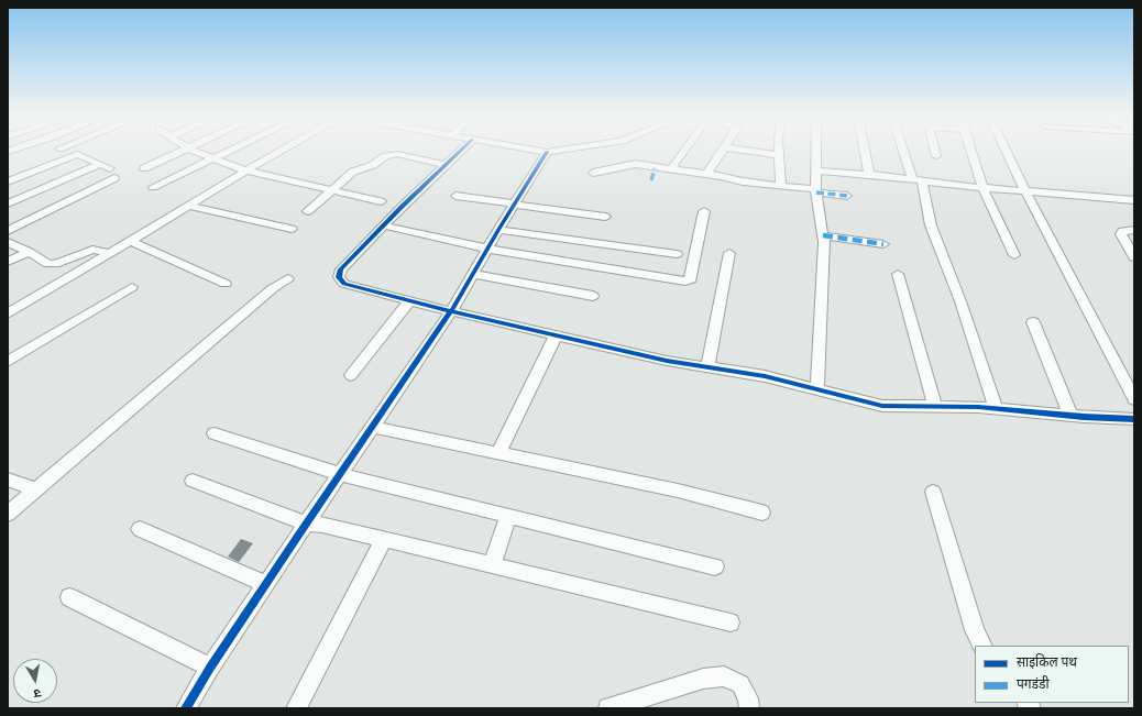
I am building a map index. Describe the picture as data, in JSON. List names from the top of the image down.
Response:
{
  "legend": ["साइकिल पथ", "पगडंडी"],
  "north": "bottom"
}
